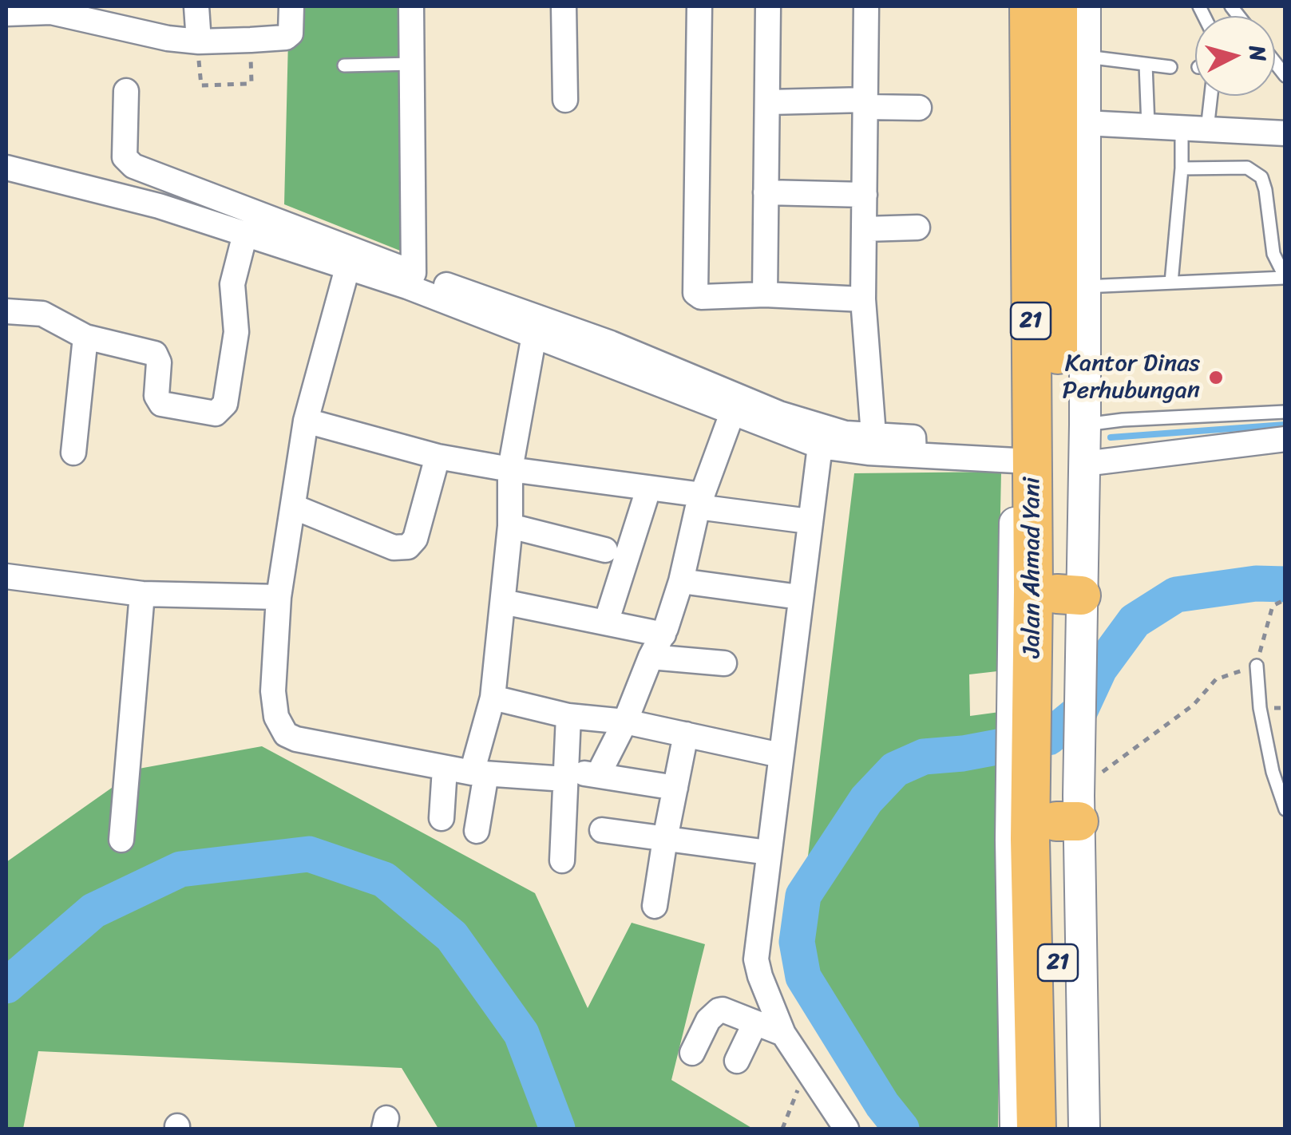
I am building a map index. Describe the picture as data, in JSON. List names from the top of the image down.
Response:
{
  "streets": {
    "highway": ["21", "Jalan Ahmad Yani"]
  },
  "places": ["Kantor Dinas Perhubungan"],
  "north": "right"
}
